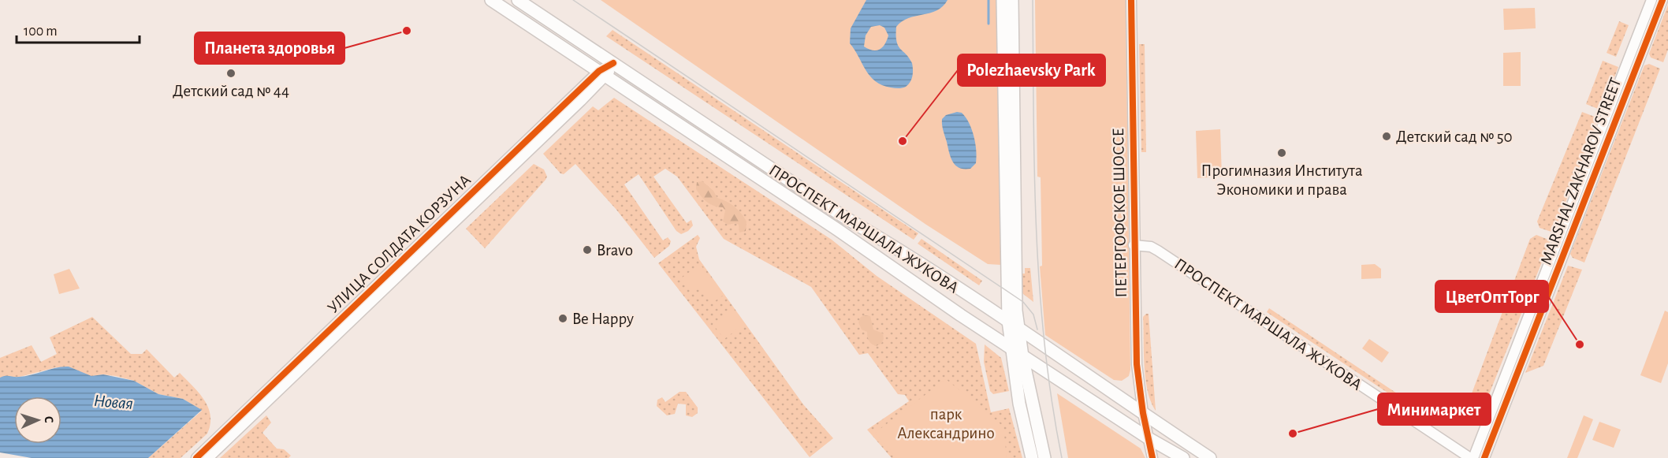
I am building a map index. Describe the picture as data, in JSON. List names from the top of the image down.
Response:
{
  "streets": {
    "main road": ["ПРОСПЕКТ МАРШАЛА ЖУКОВА"],
    "street": ["MARSHAL ZAKHAROV STREET", "ПЕТЕРГОФСКОЕ ШОССЕ", "УЛИЦА СОЛДАТА КОРЗУНА"]
  },
  "crossings": [
    ["MARSHAL ZAKHAROV STREET", "ПРОСПЕКТ МАРШАЛА ЖУКОВА"],
    ["ПЕТЕРГОФСКОЕ ШОССЕ", "ПРОСПЕКТ МАРШАЛА ЖУКОВА"],
    ["ПРОСПЕКТ МАРШАЛА ЖУКОВА", "УЛИЦА СОЛДАТА КОРЗУНА"]
  ],
  "water": ["Новая"],
  "parks": ["парк Александрино"],
  "places": [
    "Планета здоровья",
    "Детский сад № 44",
    "Детский сад № 50",
    "Polezhaevsky Park",
    "Прогимназия Института Экономики и права",
    "Bravo",
    "Be Happy",
    "ЦветОптТорг",
    "Минимаркет"
  ],
  "scale_bar": "100 m",
  "north": "right"
}
